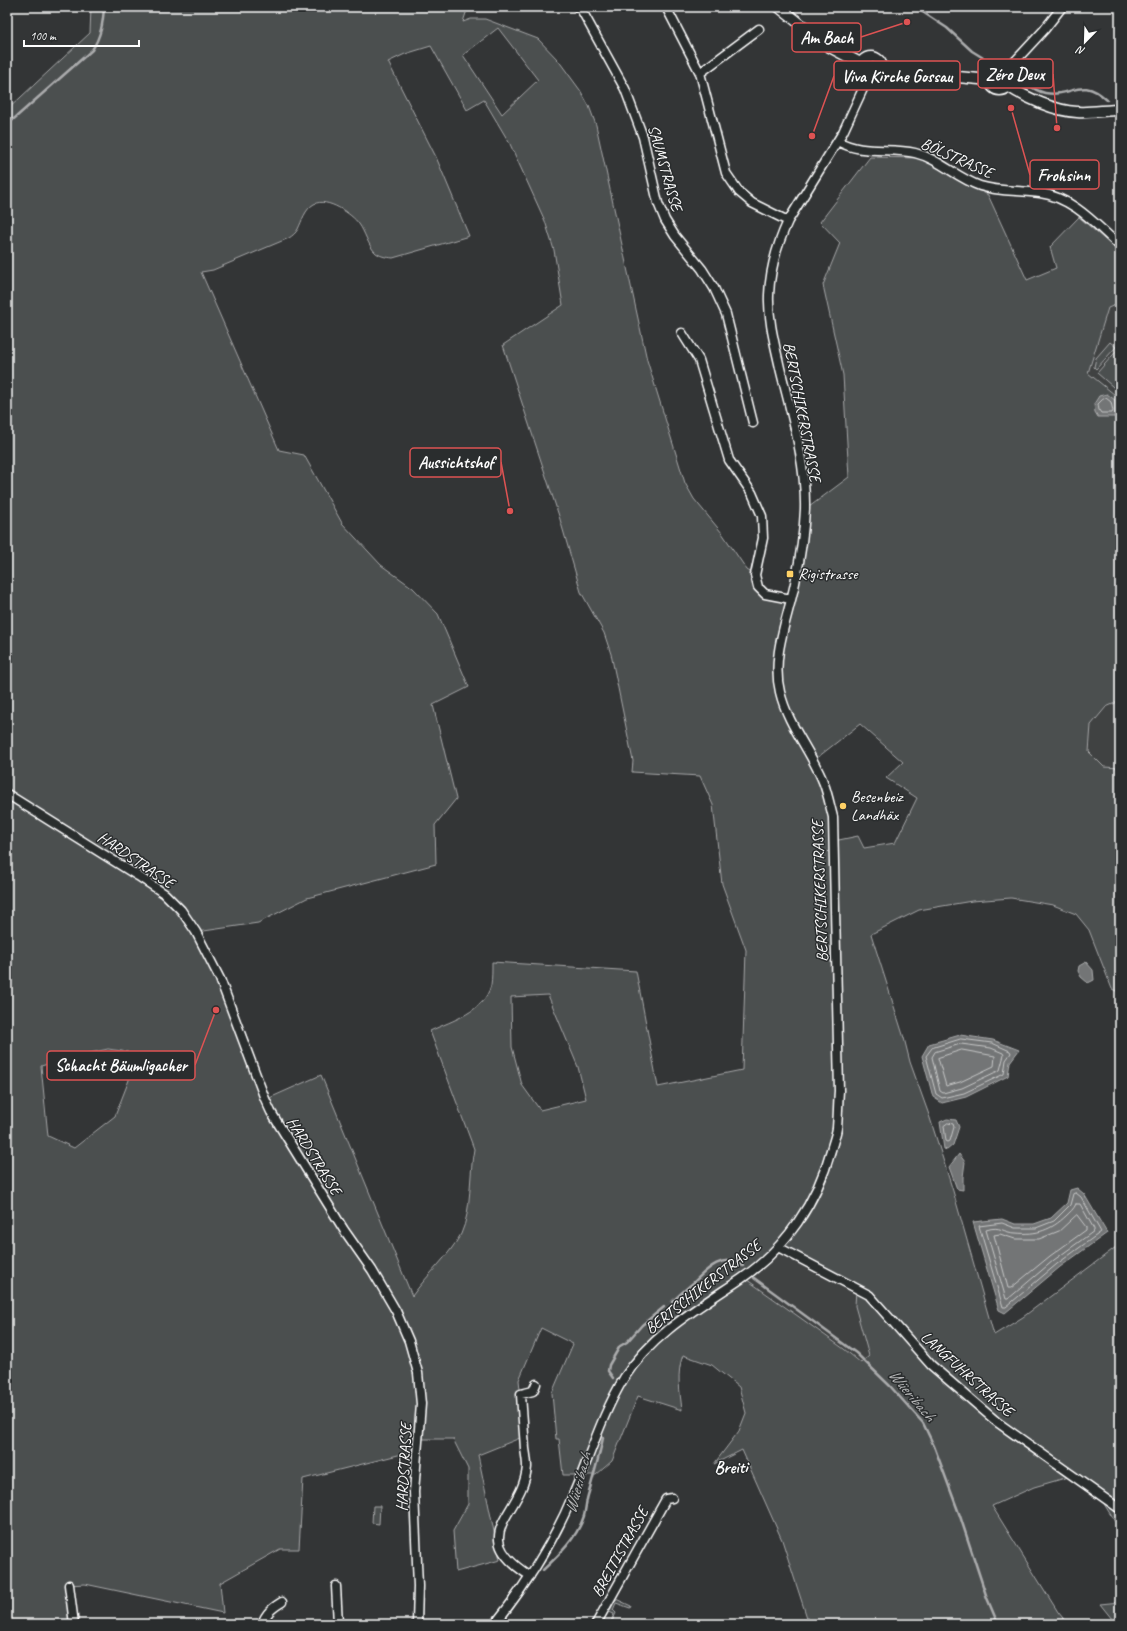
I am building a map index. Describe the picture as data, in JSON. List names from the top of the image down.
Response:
{
  "streets": {
    "street": [
      "BÖLSTRASSE",
      "SAUMSTRASSE",
      "BERTSCHIKERSTRASSE",
      "HARDSTRASSE",
      "LANGFUHRSTRASSE",
      "BREITISTRASSE"
    ]
  },
  "crossings": [
    ["BÖLSTRASSE", "BERTSCHIKERSTRASSE"],
    ["BERTSCHIKERSTRASSE", "LANGFUHRSTRASSE"]
  ],
  "districts": ["Breiti"],
  "water": ["Wüeribach"],
  "places": {
    "other": [
      "Am Bach",
      "Frohsinn",
      "Zéro Deux",
      "Viva Kirche Gossau",
      "Aussichtshof",
      "Besenbeiz Landhäx",
      "Schacht Bäumligacher"
    ],
    "transit": ["Rigistrasse"]
  },
  "scale_bar": "100 m",
  "north": "bottom left"
}
